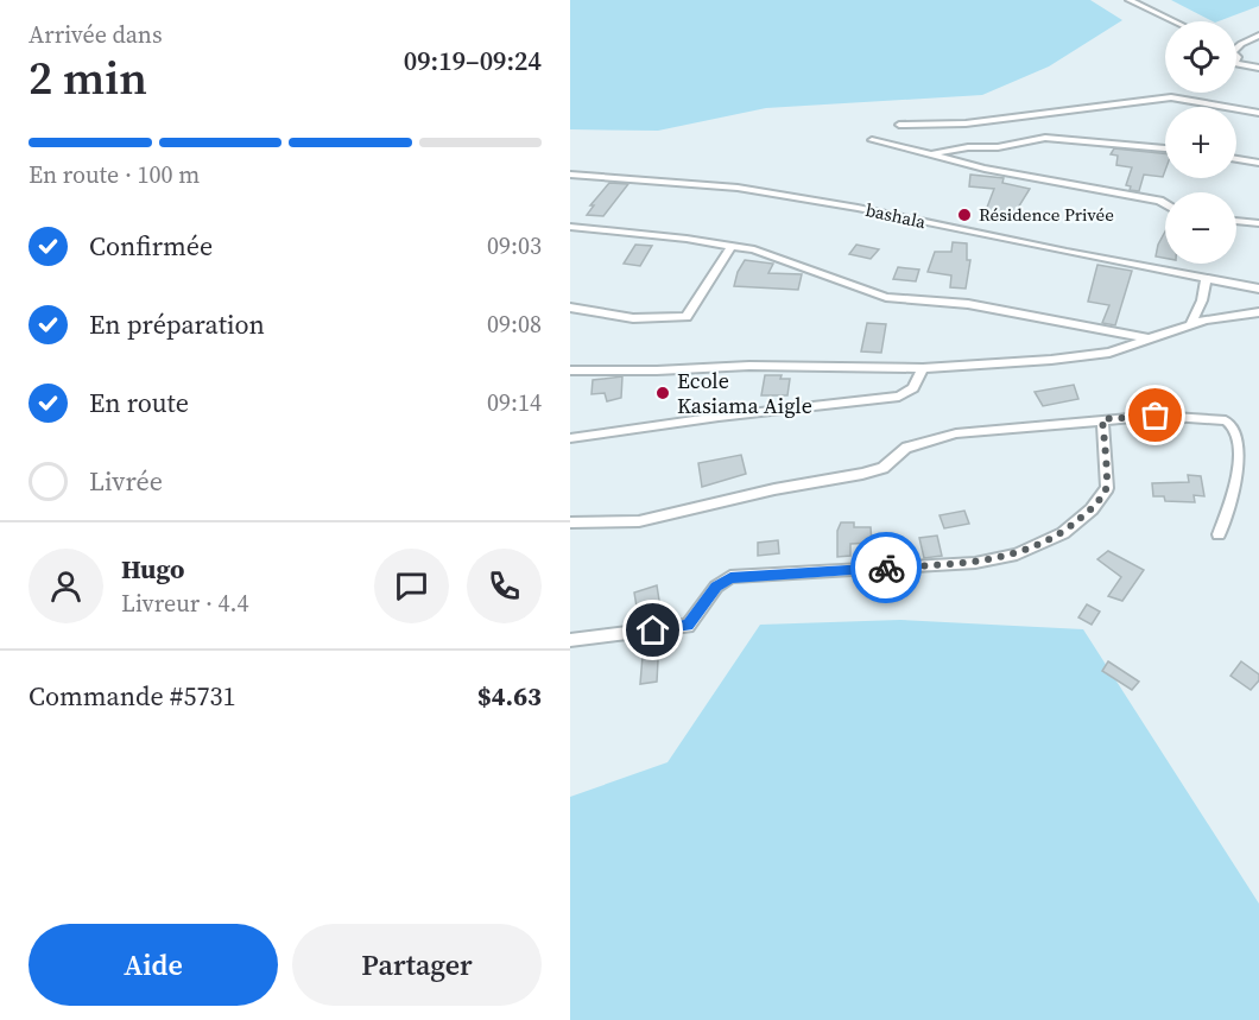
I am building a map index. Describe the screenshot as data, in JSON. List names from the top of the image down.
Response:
{
  "streets": {
    "street": ["bashala"]
  },
  "places": ["Résidence Privée", "Ecole Kasiama Aigle"],
  "page": {
    "heading": ["2 min", "Arrivée dans", "09:19–09:24"],
    "panel": [
      "Hugo",
      "Livreur · 4.4",
      "Commande #5731",
      "$4.63"
    ],
    "map_buttons": ["+", "−"],
    "bar": "En route · 100 m",
    "list": [
      ["Confirmée", "09:03"],
      ["En préparation", "09:08"],
      ["En route", "09:14"],
      "Livrée"
    ],
    "buttons": ["Aide", "Partager"]
  }
}
